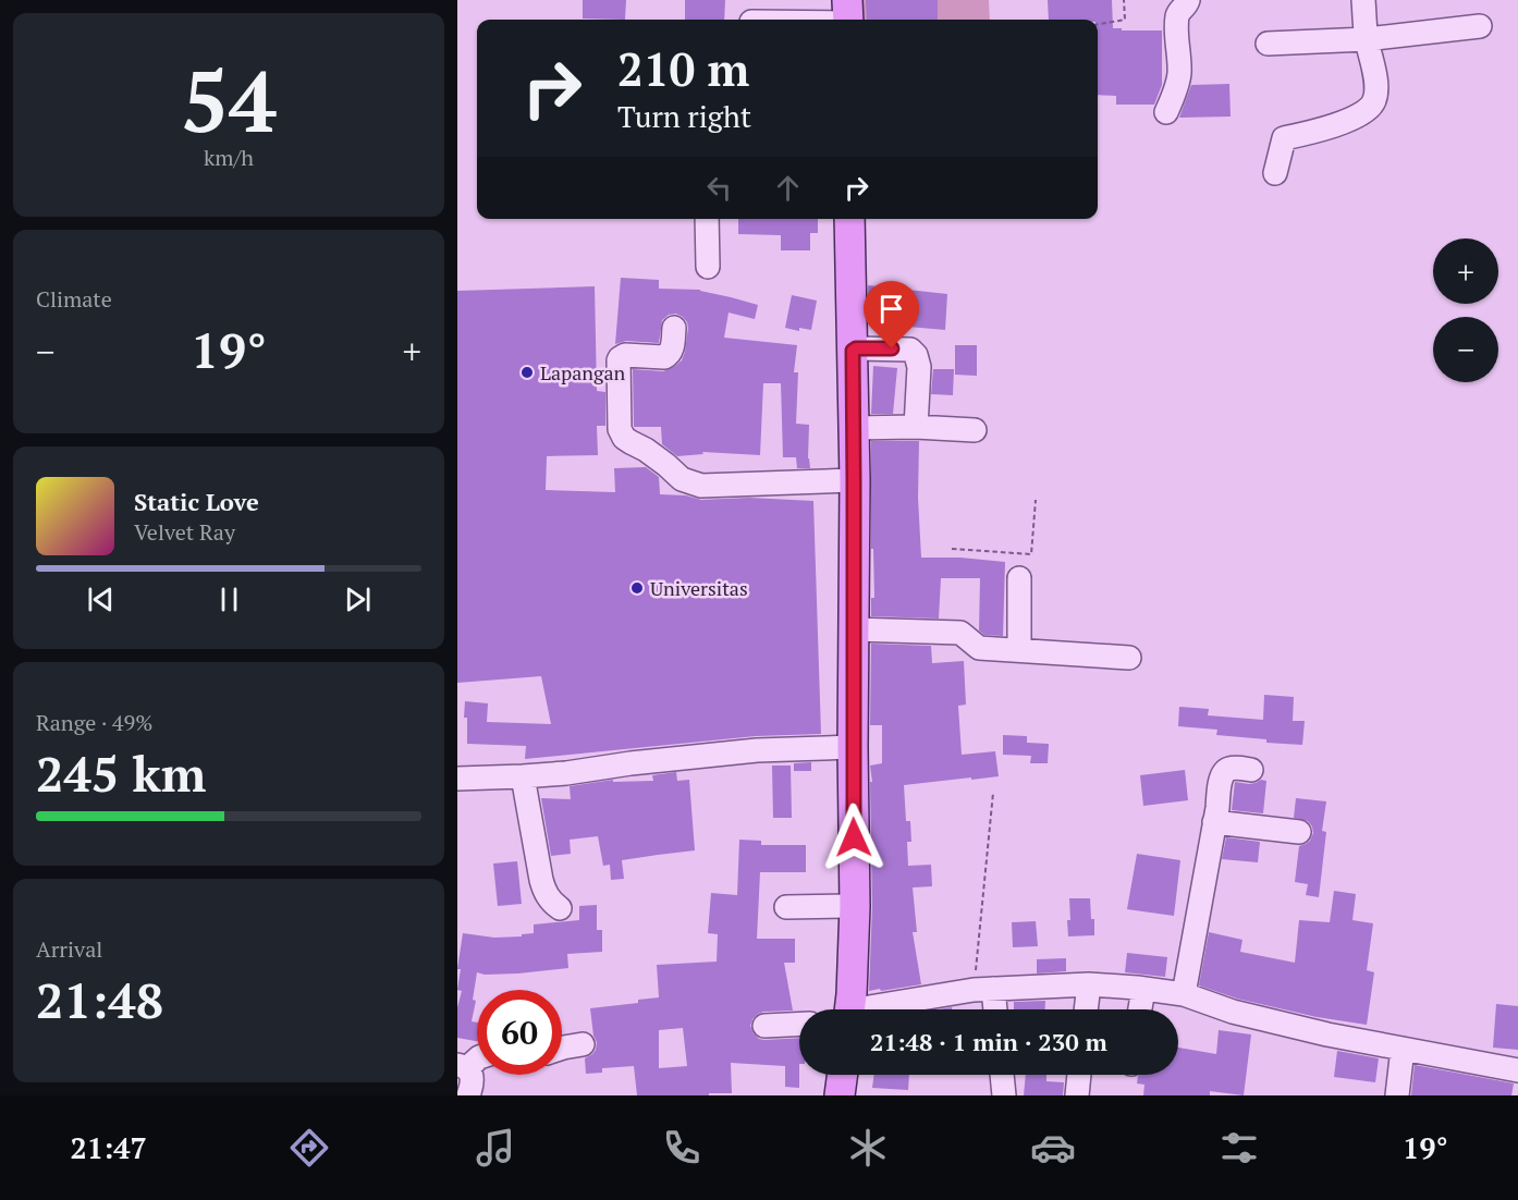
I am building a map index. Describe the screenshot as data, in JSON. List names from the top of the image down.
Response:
{
  "places": ["Lapangan", "Universitas"],
  "page": {
    "tile": [
      ["54", "km/h"],
      "Climate",
      ["Range · 49%", "245 km"],
      ["Arrival", "21:48"]
    ],
    "turn": ["210 m", "Turn right"],
    "map_buttons": ["+", "−"],
    "heat": ["−", "19°", "+"],
    "song": ["Static Love", "Velvet Ray"],
    "limit": "60",
    "trip": "21:48 · 1 min · 230 m",
    "tabs": ["21:47", "19°"]
  }
}
